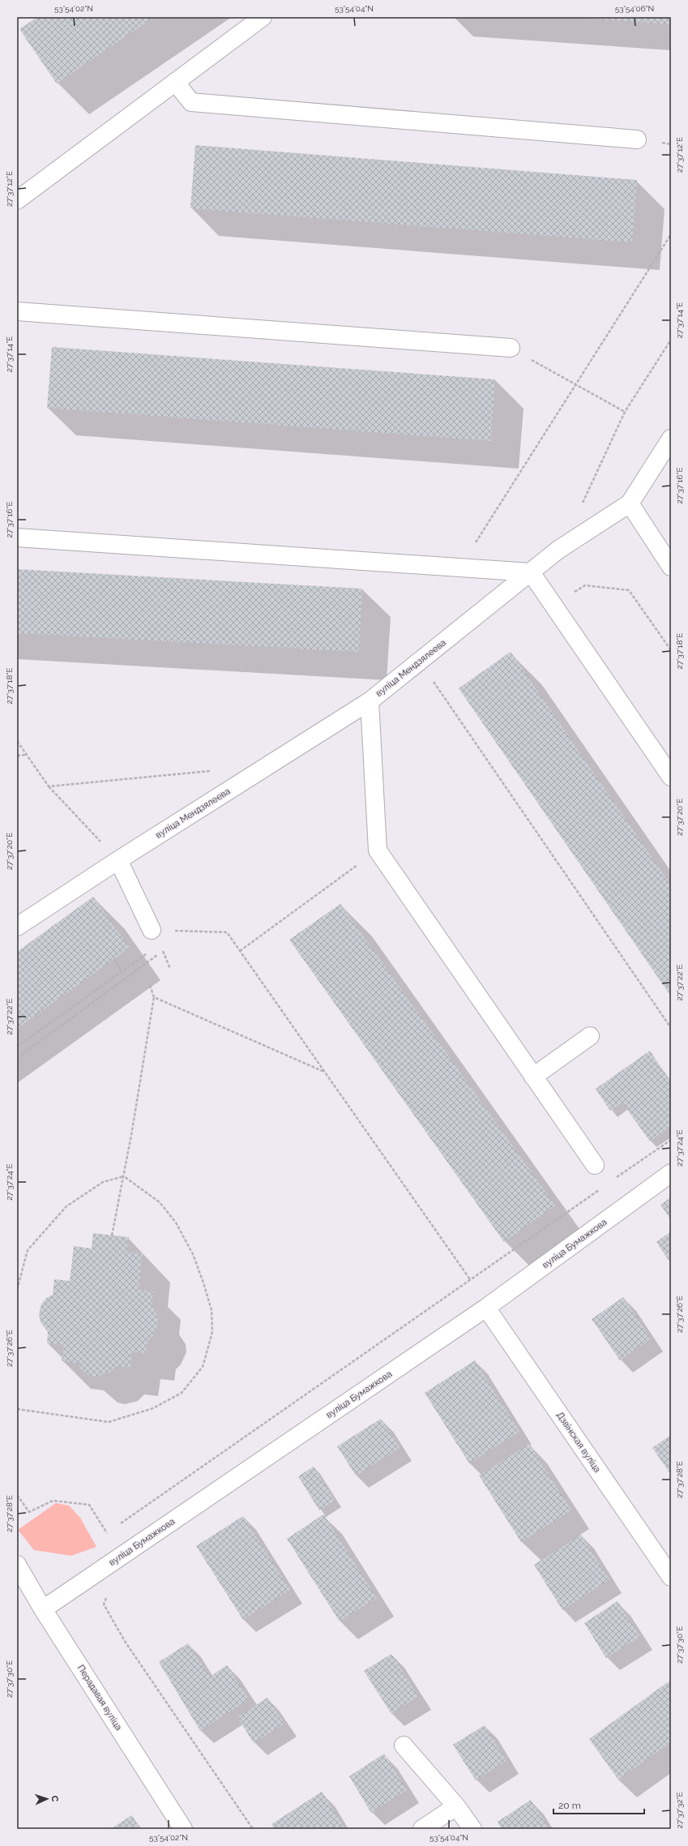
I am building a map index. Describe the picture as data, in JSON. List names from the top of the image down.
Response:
{
  "streets": {
    "street": [
      "вуліца Мендзялеева",
      "вуліца Бумажкова",
      "Дзвінская вуліца",
      "Перадавая вуліца"
    ]
  },
  "crossings": [
    ["вуліца Бумажкова", "Дзвінская вуліца"],
    ["вуліца Бумажкова", "Перадавая вуліца"]
  ],
  "scale_bar": "20 m",
  "north": "right",
  "coordinates": [
    "53°54'02\"N",
    "53°54'04\"N",
    "53°54'06\"N",
    "27°37'12\"E",
    "27°37'14\"E",
    "27°37'16\"E",
    "27°37'18\"E",
    "27°37'20\"E",
    "27°37'22\"E",
    "27°37'24\"E",
    "27°37'26\"E",
    "27°37'28\"E",
    "27°37'30\"E",
    "27°37'32\"E"
  ]
}
